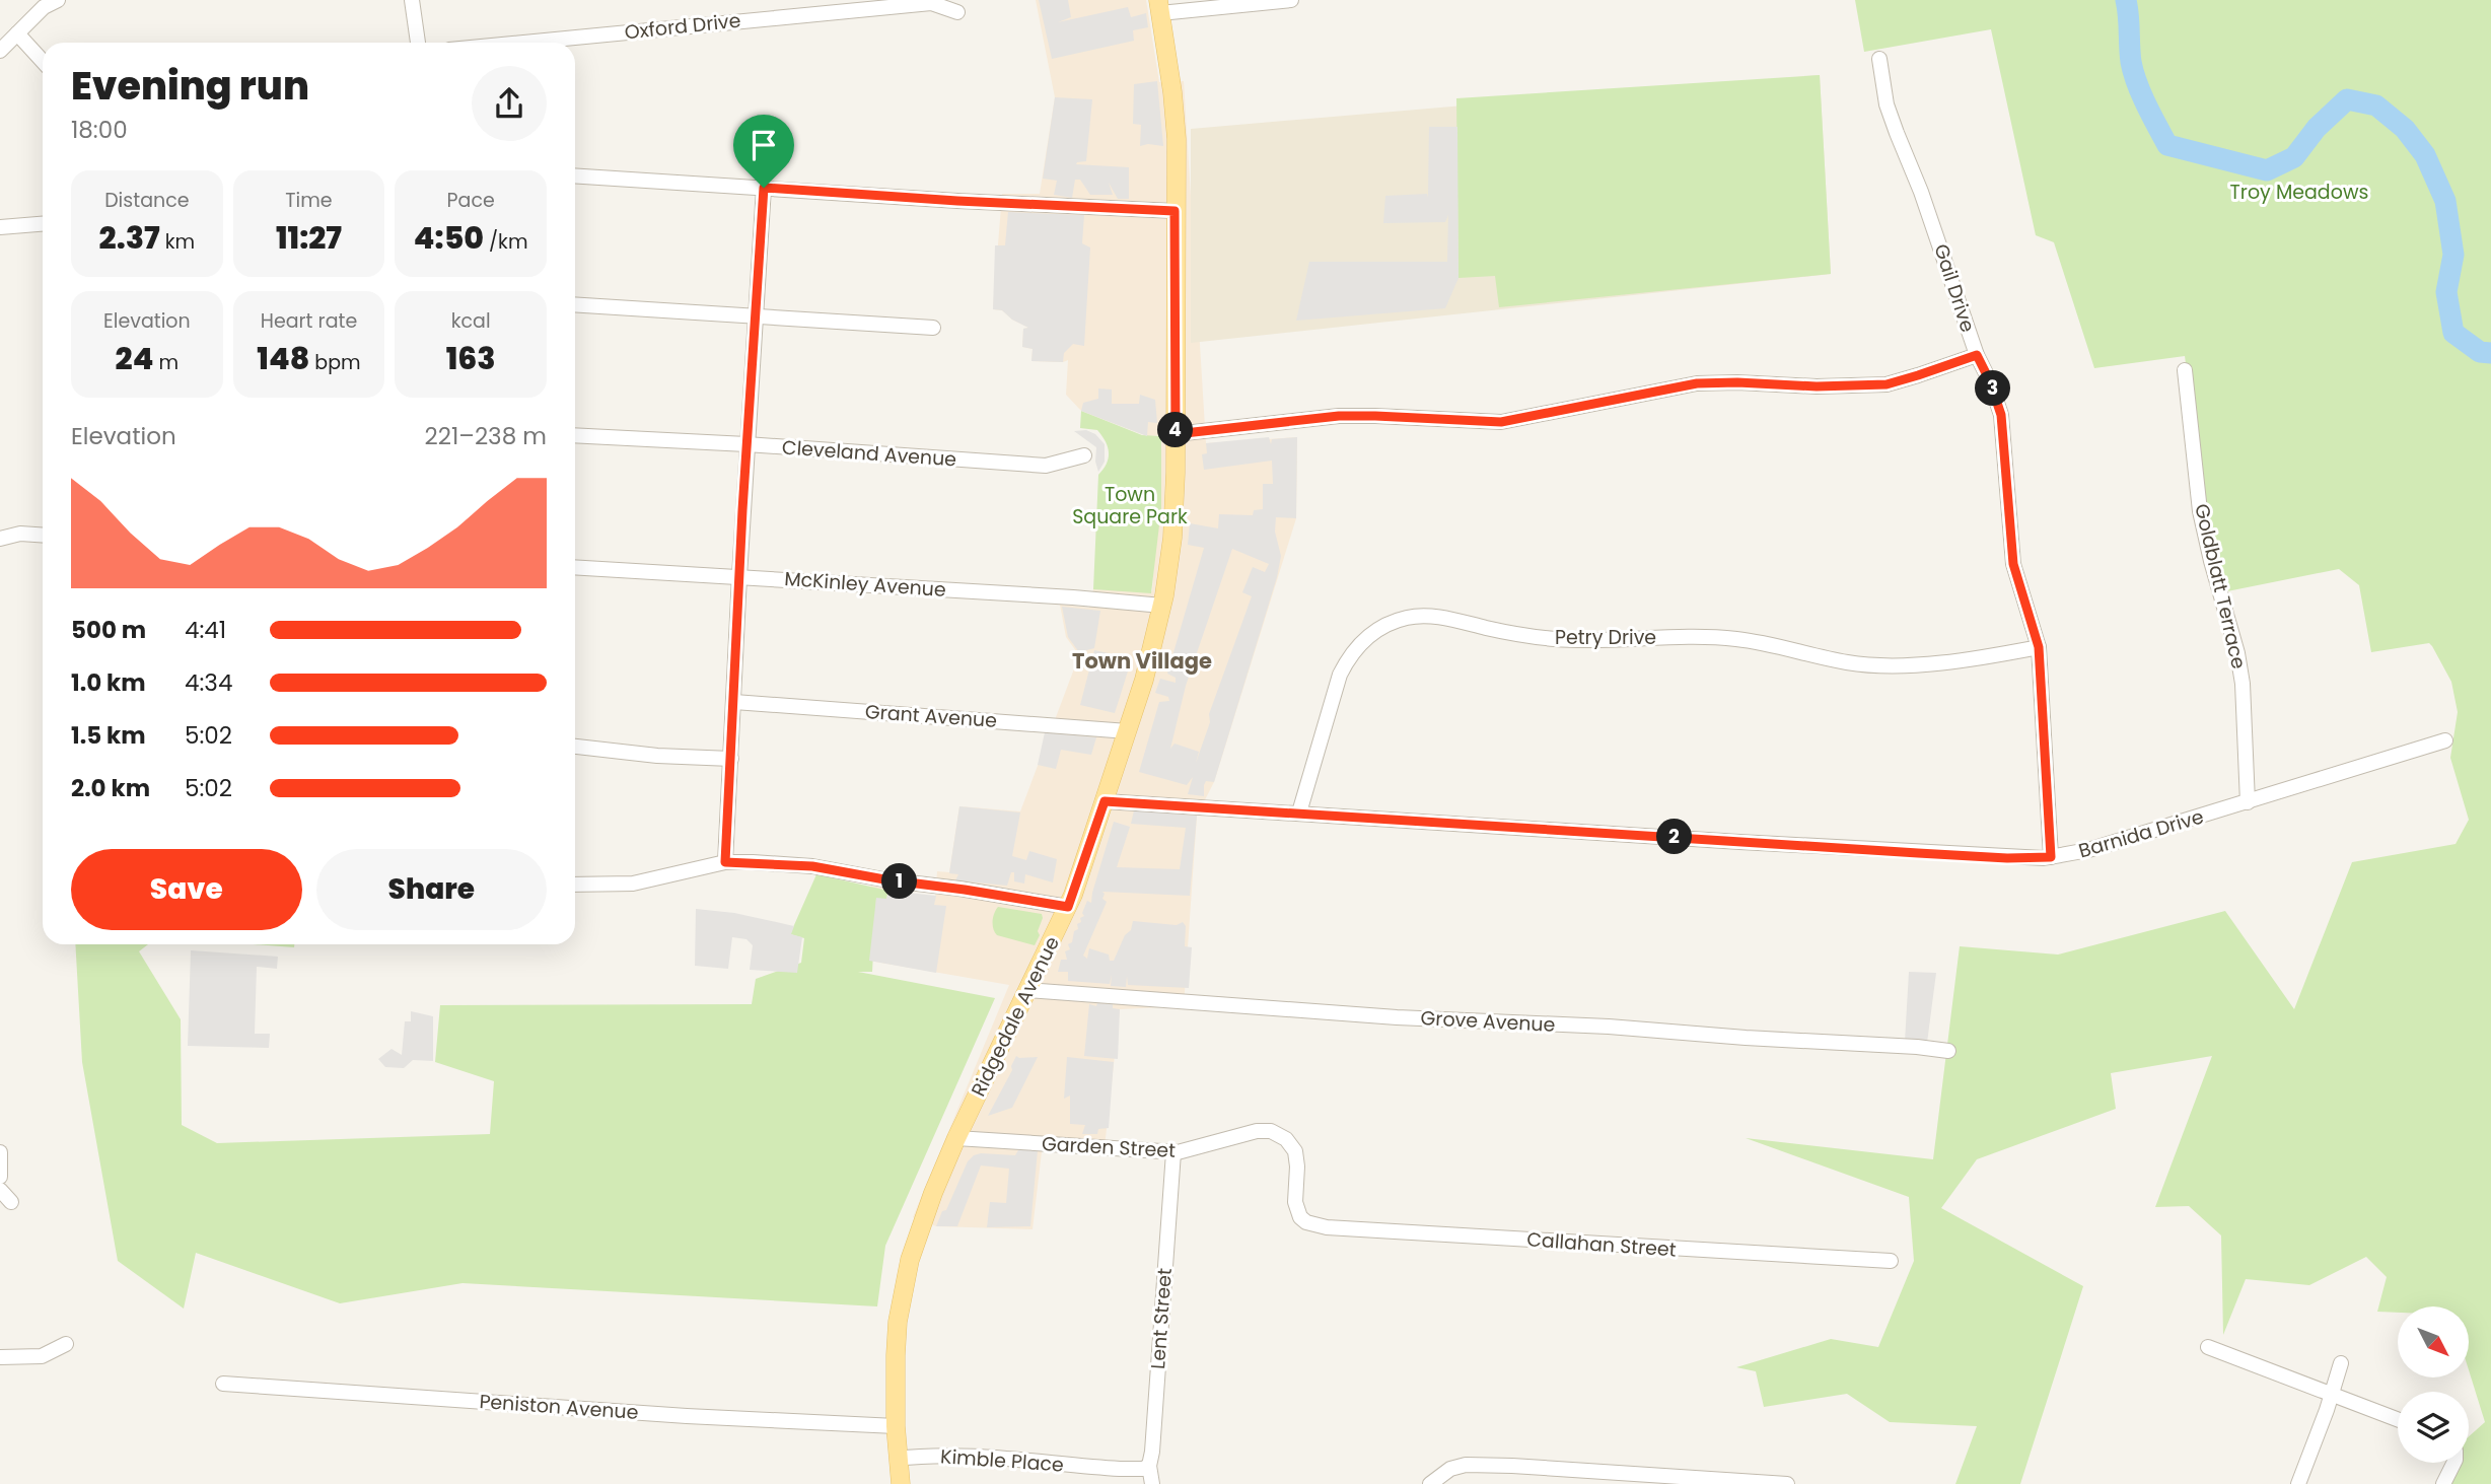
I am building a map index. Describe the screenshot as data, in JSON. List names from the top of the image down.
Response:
{
  "streets": {
    "main road": ["Ridgedale Avenue"],
    "street": [
      "Oxford Drive",
      "Gail Drive",
      "Cleveland Avenue",
      "McKinley Avenue",
      "Goldblatt Terrace",
      "Petry Drive",
      "Grant Avenue",
      "Barnida Drive",
      "Grove Avenue",
      "Garden Street",
      "Callahan Street",
      "Lent Street",
      "Peniston Avenue",
      "Kimble Place"
    ]
  },
  "crossings": [
    ["Gail Drive", "Petry Drive"],
    ["Gail Drive", "Barnida Drive"],
    ["McKinley Avenue", "Ridgedale Avenue"],
    ["Goldblatt Terrace", "Barnida Drive"],
    ["Petry Drive", "Barnida Drive"],
    ["Grant Avenue", "Ridgedale Avenue"],
    ["Barnida Drive", "Ridgedale Avenue"],
    ["Ridgedale Avenue", "Grove Avenue"],
    ["Ridgedale Avenue", "Garden Street"],
    ["Ridgedale Avenue", "Peniston Avenue"],
    ["Ridgedale Avenue", "Kimble Place"],
    ["Garden Street", "Callahan Street"],
    ["Garden Street", "Lent Street"],
    ["Lent Street", "Kimble Place"]
  ],
  "districts": ["Town Village"],
  "parks": ["Troy Meadows", "Town Square Park"],
  "north": "bottom right",
  "page": {
    "heading": ["Evening run", "18:00"],
    "stats": [
      ["Distance", "2.37 km"],
      ["Time", "11:27"],
      ["Pace", "4:50 /km"],
      ["Elevation", "24 m"],
      ["Heart rate", "148 bpm"],
      ["kcal", "163"]
    ],
    "pins": [
      "3",
      "4",
      "2",
      "1"
    ],
    "chart": ["Elevation", "221–238 m"],
    "list": [
      {
        "name": "500 m",
        "note": "4:41"
      },
      {
        "name": "1.0 km",
        "note": "4:34"
      },
      {
        "name": "1.5 km",
        "note": "5:02"
      },
      {
        "name": "2.0 km",
        "note": "5:02"
      }
    ],
    "buttons": ["Save", "Share"]
  }
}
